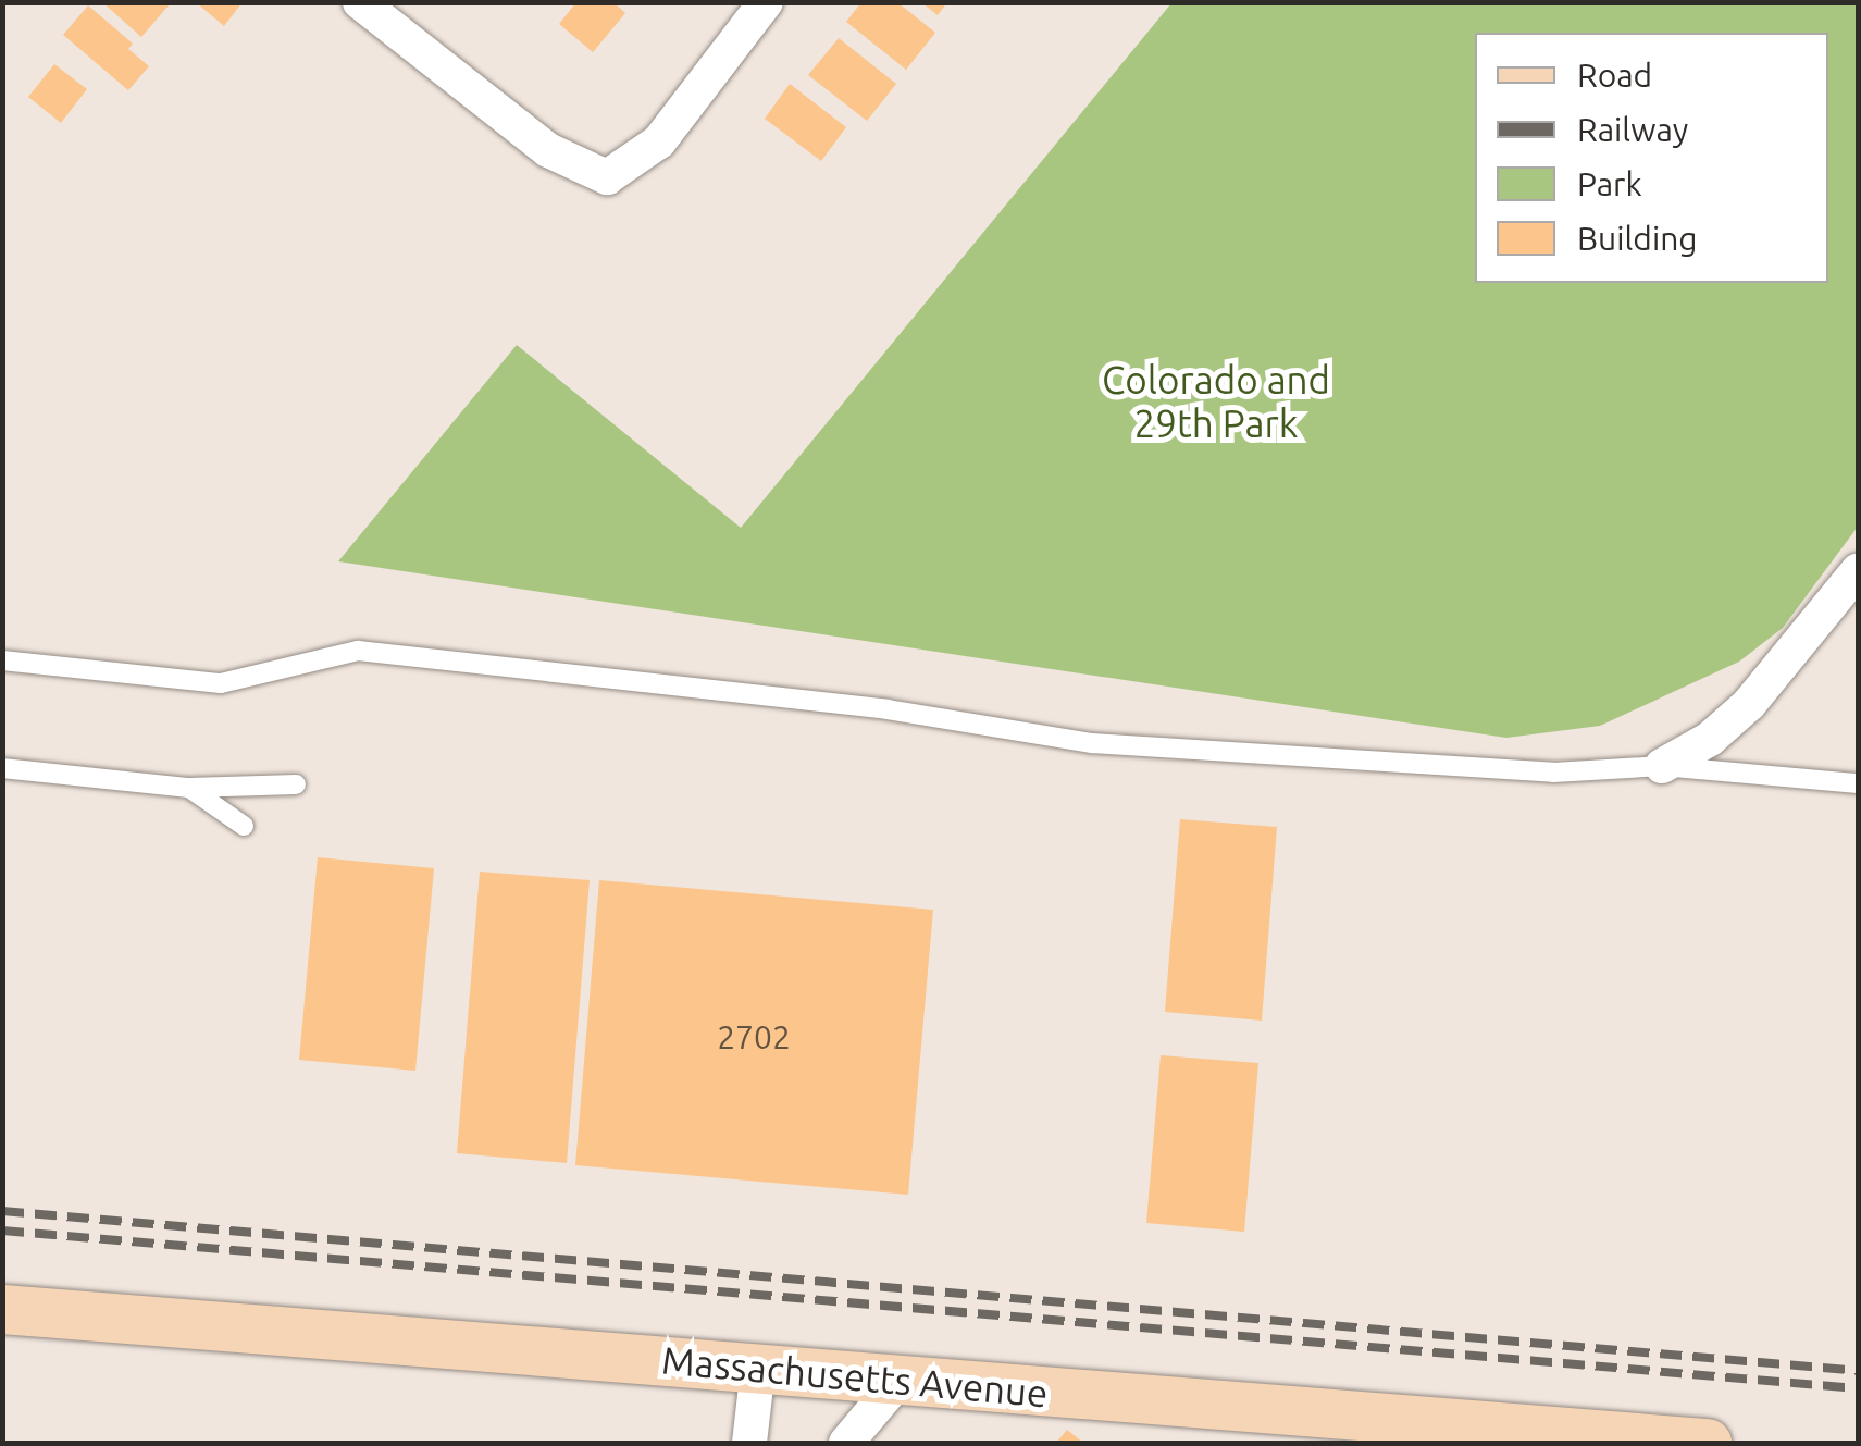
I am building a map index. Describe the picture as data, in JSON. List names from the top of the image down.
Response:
{
  "streets": {
    "main road": ["Massachusetts Avenue"]
  },
  "parks": ["Colorado and 29th Park"],
  "house_numbers": ["2702"],
  "legend": [
    "Road",
    "Railway",
    "Park",
    "Building"
  ]
}
